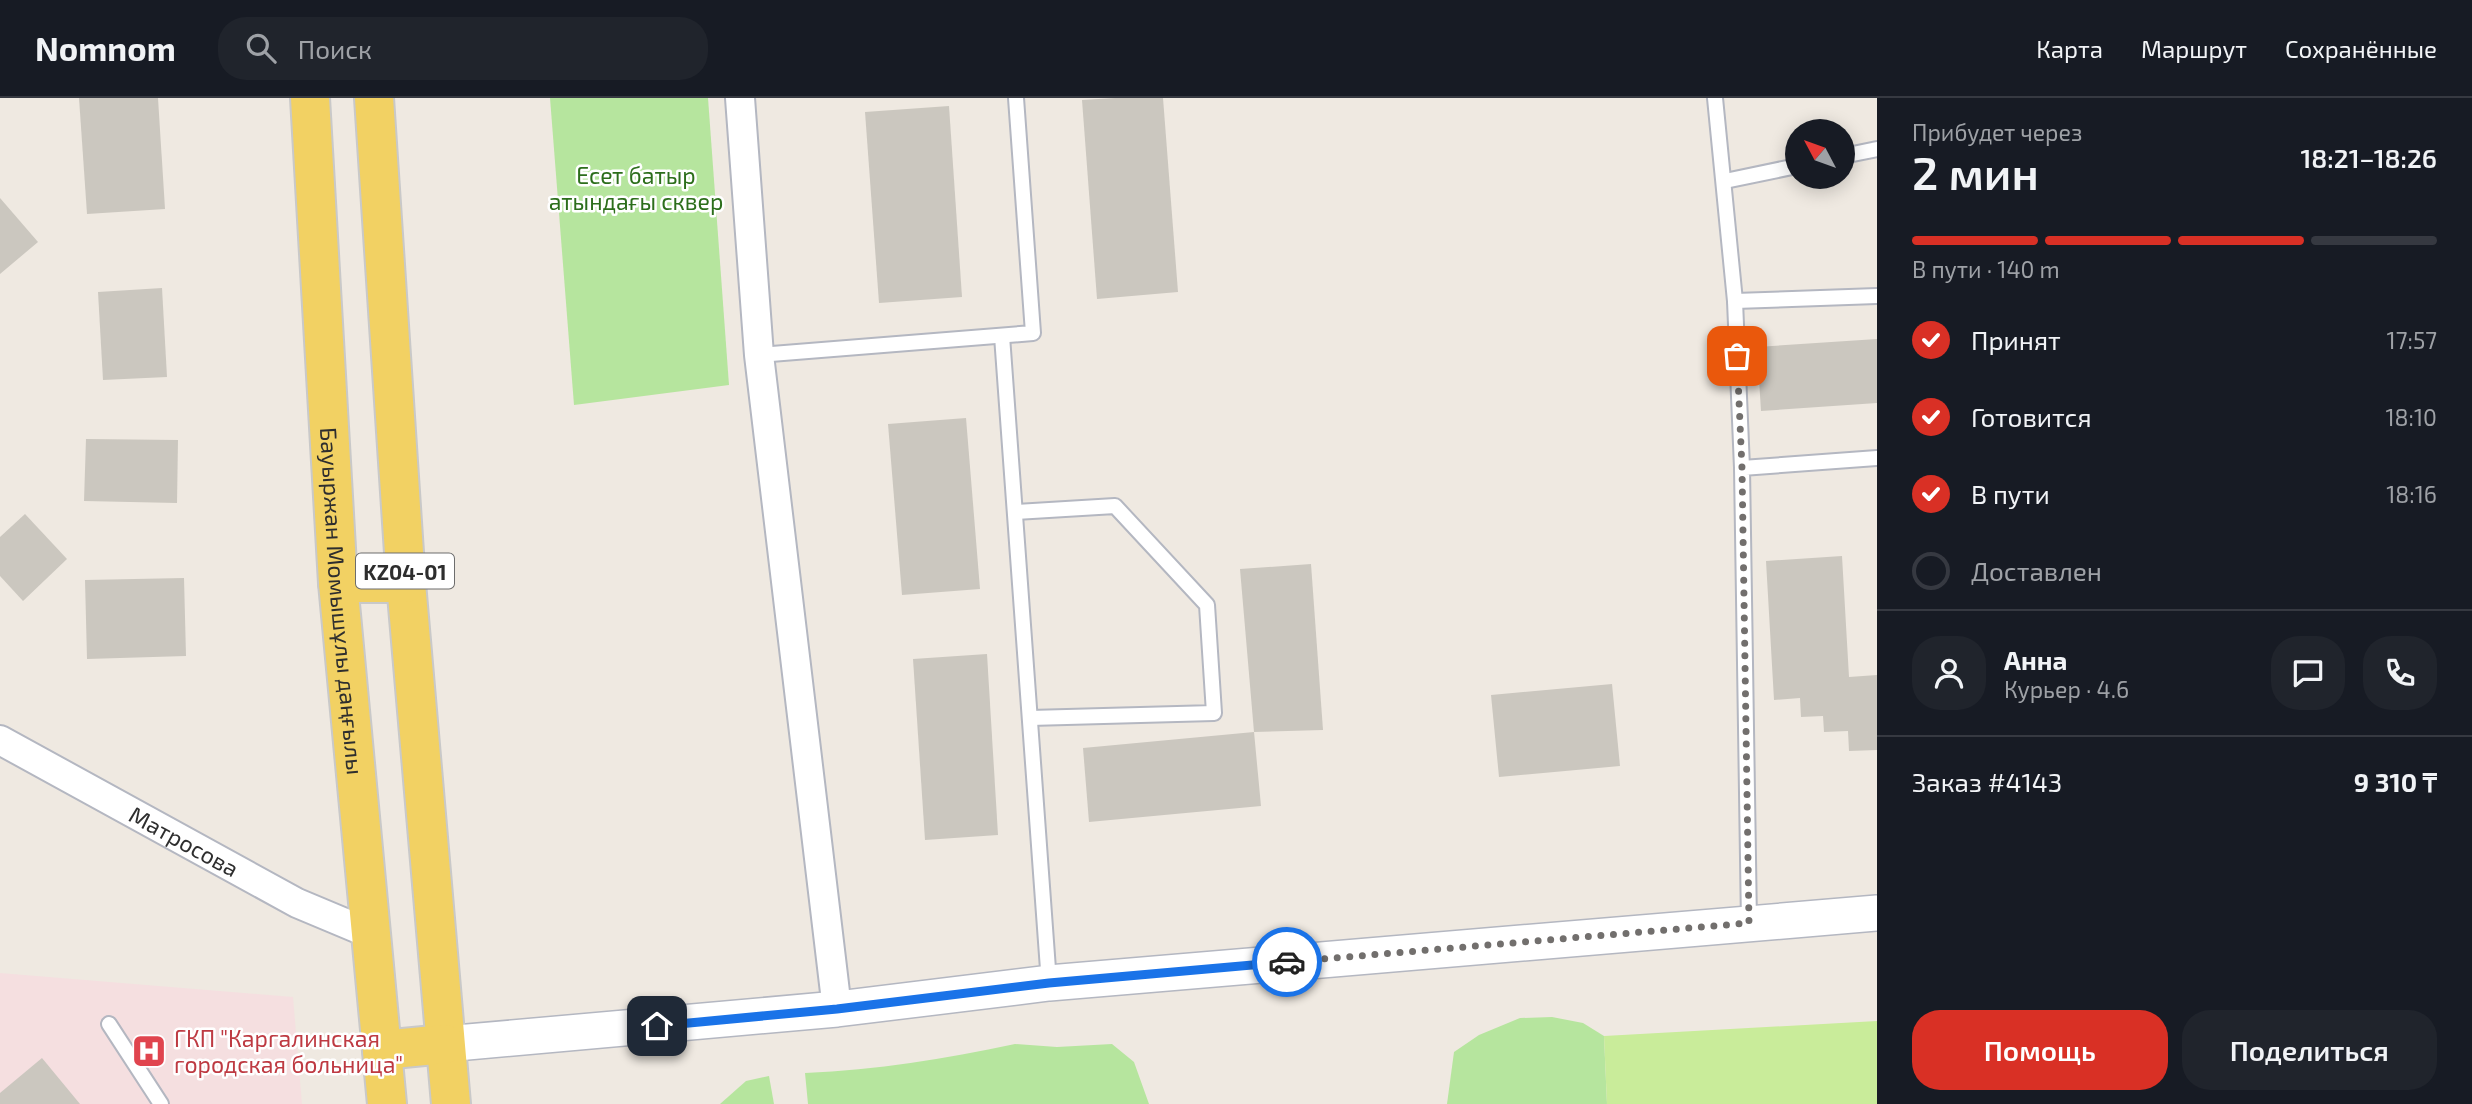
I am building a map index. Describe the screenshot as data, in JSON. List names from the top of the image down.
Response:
{
  "streets": {
    "main road": ["KZ04-01", "Бауыржан Момышұлы даңғылы"],
    "street": ["Матросова"]
  },
  "crossings": [
    ["Бауыржан Момышұлы даңғылы", "Матросова"]
  ],
  "parks": ["Есет батыр атындағы сквер"],
  "places": {
    "hospital": ["ГКП \"Каргалинская городская больница\""]
  },
  "north": "top left",
  "page": {
    "header": "Nomnom",
    "search": "Поиск",
    "nav": ["Карта", "Маршрут", "Сохранённые"],
    "heading": ["2 мин", "Прибудет через", "18:21–18:26"],
    "panel": [
      "Анна",
      "Курьер · 4.6",
      "Заказ #4143",
      "9 310 ₸"
    ],
    "bar": "В пути · 140 m",
    "list": [
      ["Принят", "17:57"],
      ["Готовится", "18:10"],
      ["В пути", "18:16"],
      "Доставлен"
    ],
    "buttons": ["Помощь", "Поделиться"]
  }
}
